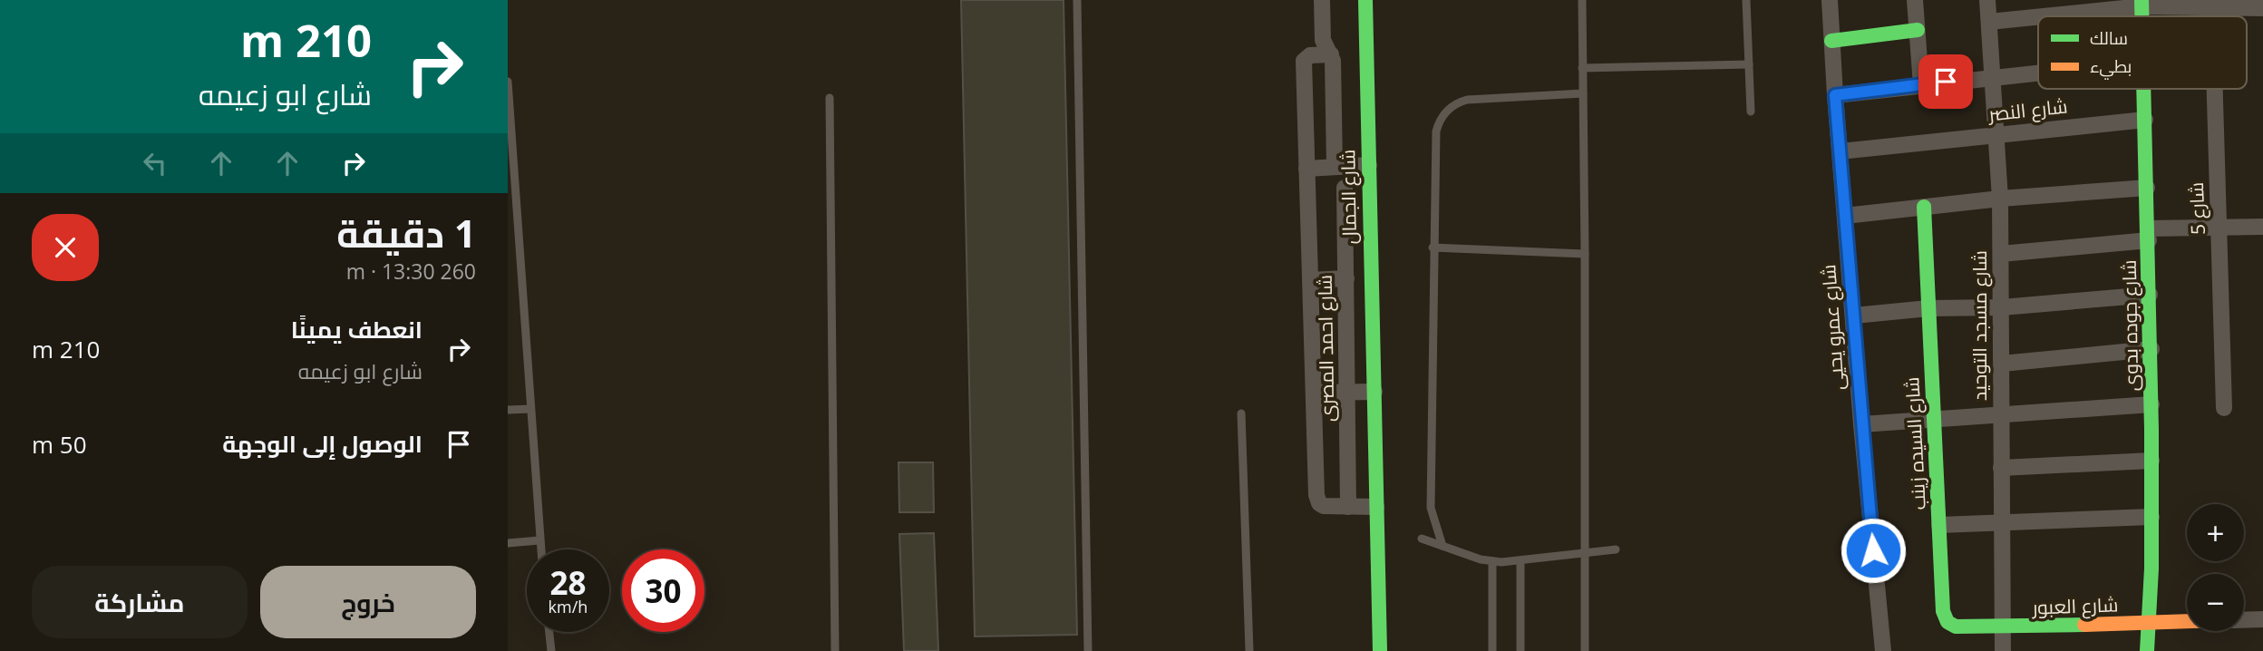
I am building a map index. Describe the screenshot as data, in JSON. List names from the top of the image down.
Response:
{
  "streets": {
    "street": [
      "شارع النصر",
      "شارع الجمال",
      "شارع 5",
      "شارع مسجد التوحيد",
      "شارع جوده بدوى",
      "شارع عمرو يحيى",
      "شارع احمد المصرى",
      "شارع السيده زينب",
      "شارع العبور"
    ]
  },
  "crossings": [
    ["شارع النصر", "شارع مسجد التوحيد"],
    ["شارع النصر", "شارع جوده بدوى"],
    ["شارع النصر", "شارع عمرو يحيى"],
    ["شارع مسجد التوحيد", "شارع السيده زينب"],
    ["شارع مسجد التوحيد", "شارع العبور"],
    ["شارع جوده بدوى", "شارع العبور"],
    ["شارع السيده زينب", "شارع العبور"]
  ],
  "legend": ["سالك", "بطيء"],
  "page": {
    "turn": ["210 m", "شارع ابو زعيمه"],
    "heading": ["1 دقيقة", "260 m · 13:30"],
    "list": [
      {
        "name": "انعطف يمينًا",
        "note": "شارع ابو زعيمه",
        "value": "210 m"
      },
      {
        "name": "الوصول إلى الوجهة",
        "value": "50 m"
      }
    ],
    "map_buttons": ["+", "−"],
    "speed": "28 km/h",
    "limit": "30",
    "buttons": ["خروج", "مشاركة"]
  }
}
